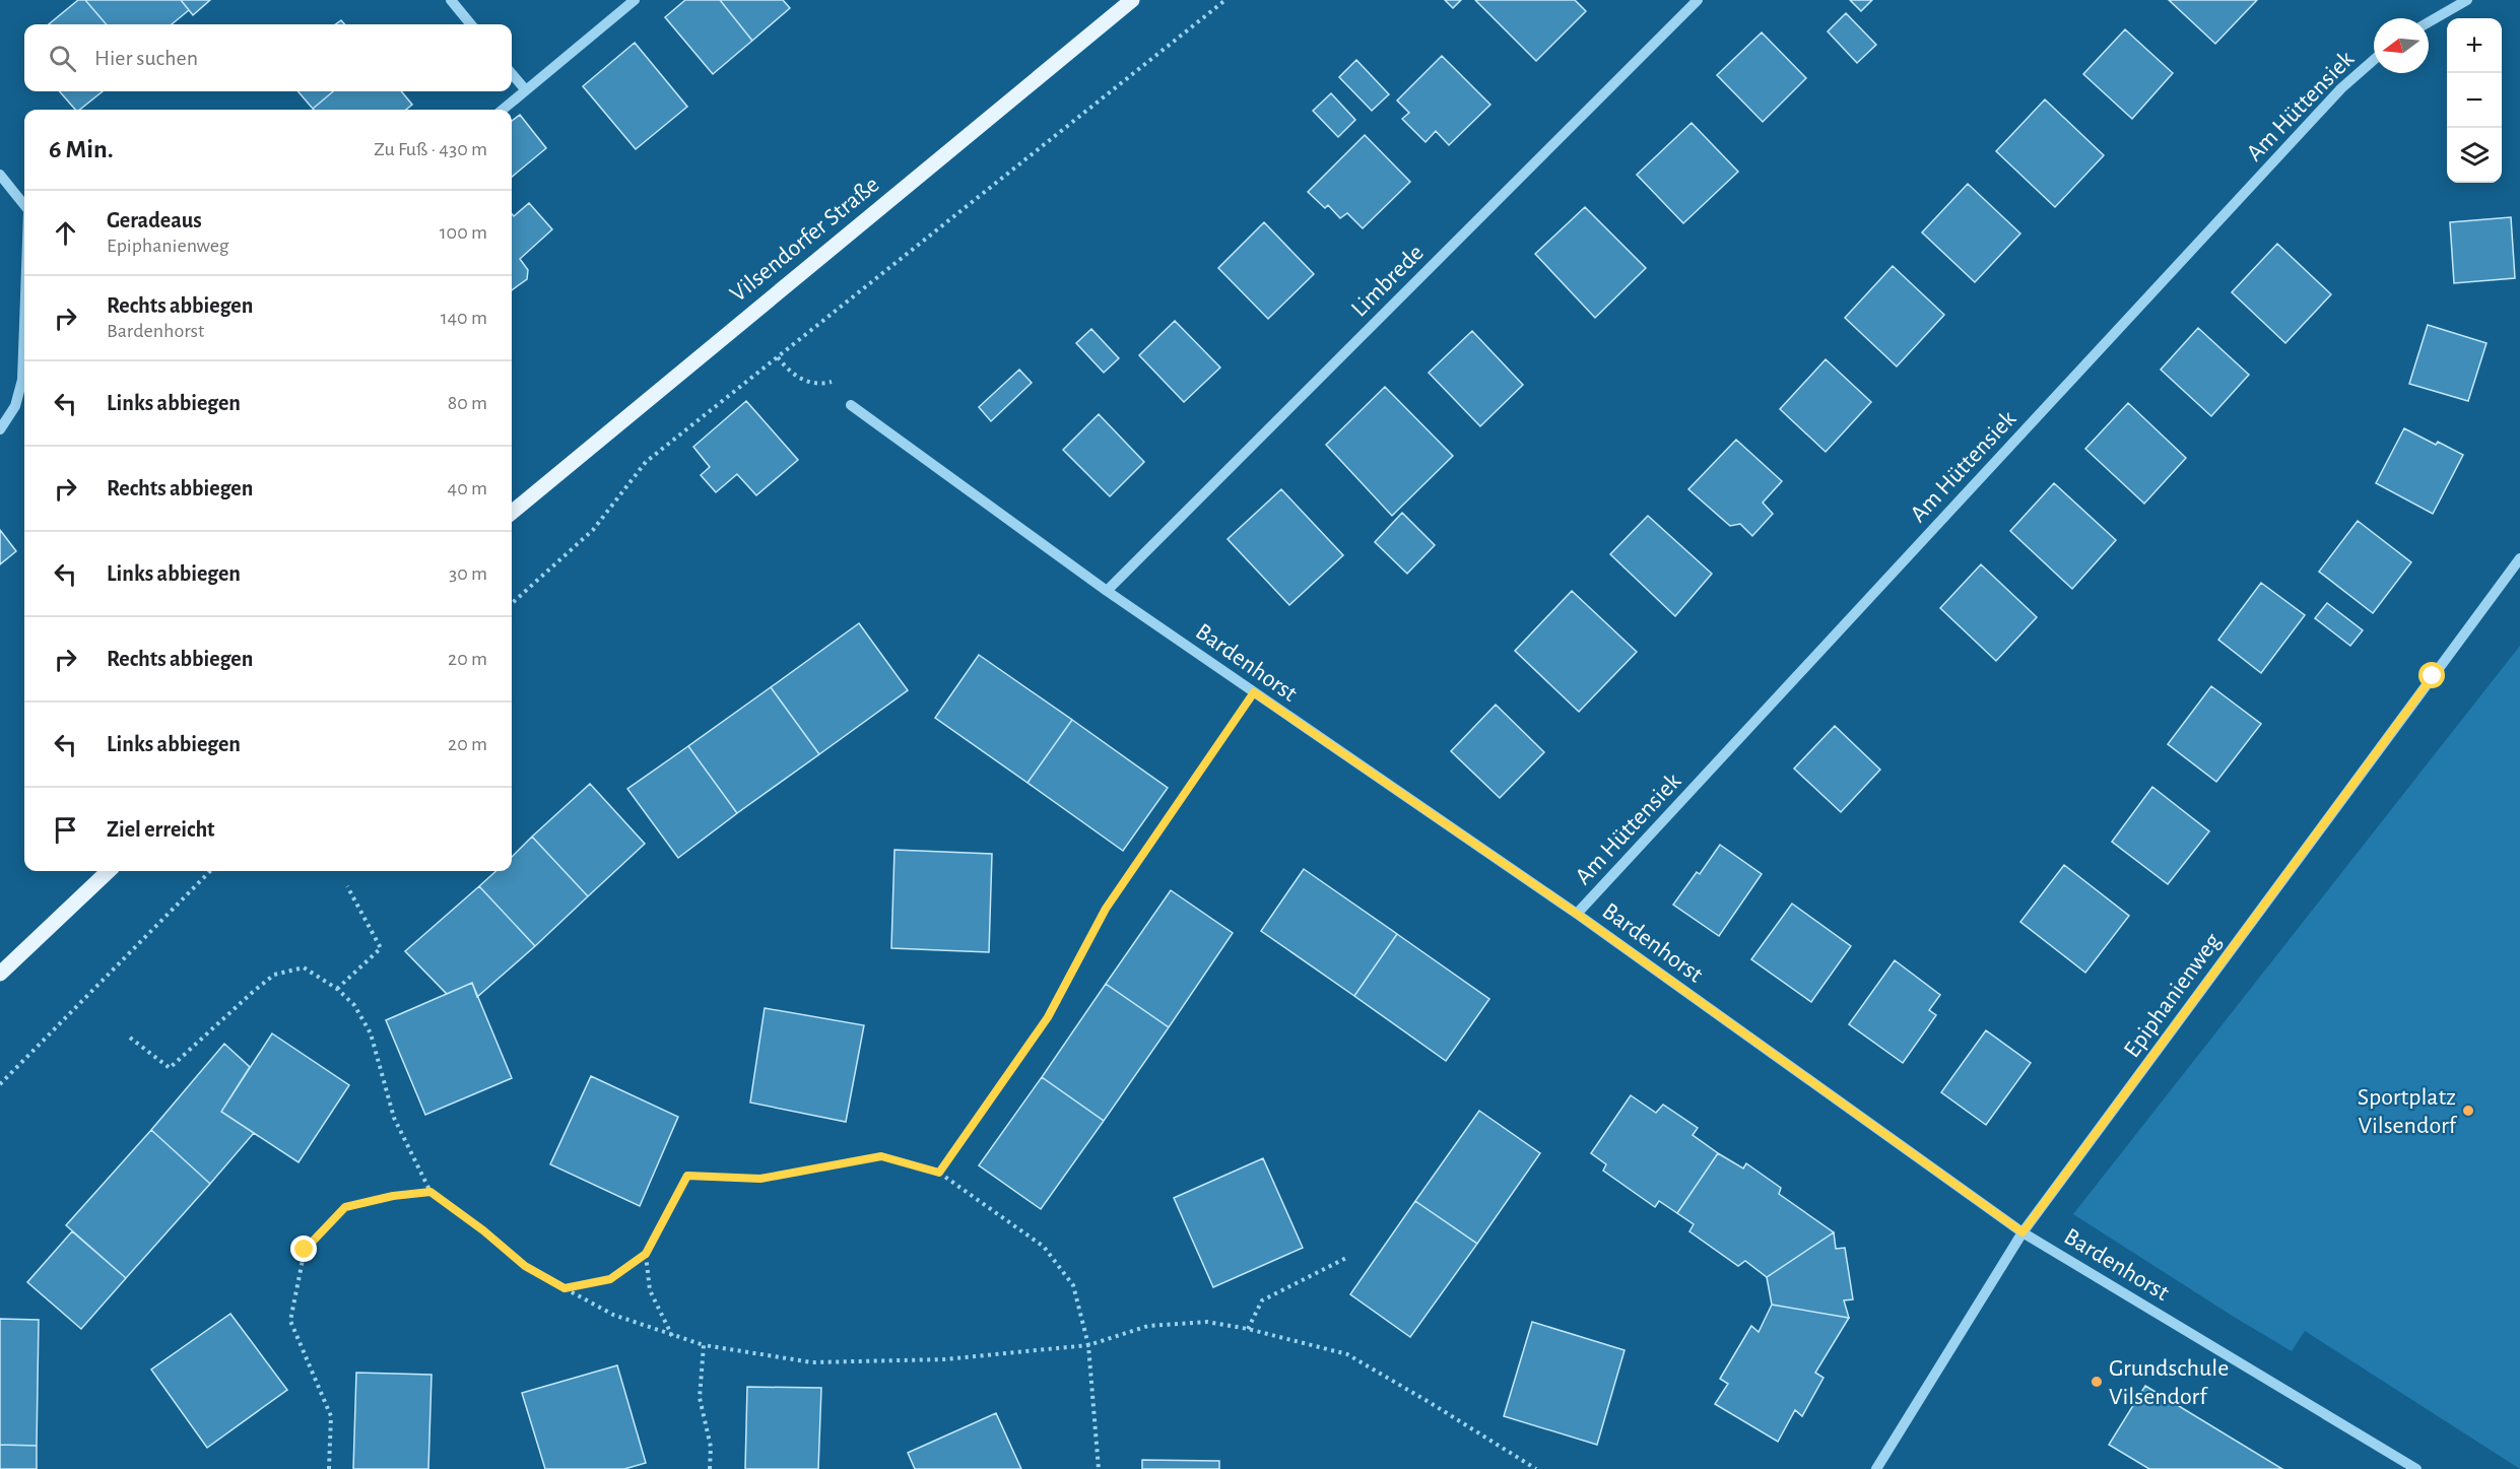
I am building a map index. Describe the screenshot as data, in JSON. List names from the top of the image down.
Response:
{
  "streets": {
    "main road": ["Vilsendorfer Straße"],
    "street": [
      "Am Hüttensiek",
      "Limbrede",
      "Bardenhorst",
      "Epiphanienweg"
    ]
  },
  "crossings": [
    ["Am Hüttensiek", "Bardenhorst"],
    ["Limbrede", "Bardenhorst"],
    ["Bardenhorst", "Epiphanienweg"]
  ],
  "places": ["Sportplatz Vilsendorf", "Grundschule Vilsendorf"],
  "north": "left",
  "page": {
    "map_buttons": ["+", "−"],
    "search": "Hier suchen",
    "heading": ["6 Min.", "Zu Fuß · 430 m"],
    "list": [
      ["Geradeaus", "Epiphanienweg", "100 m"],
      ["Rechts abbiegen", "Bardenhorst", "140 m"],
      ["Links abbiegen", "80 m"],
      ["Rechts abbiegen", "40 m"],
      ["Links abbiegen", "30 m"],
      ["Rechts abbiegen", "20 m"],
      ["Links abbiegen", "20 m"],
      "Ziel erreicht"
    ]
  }
}
